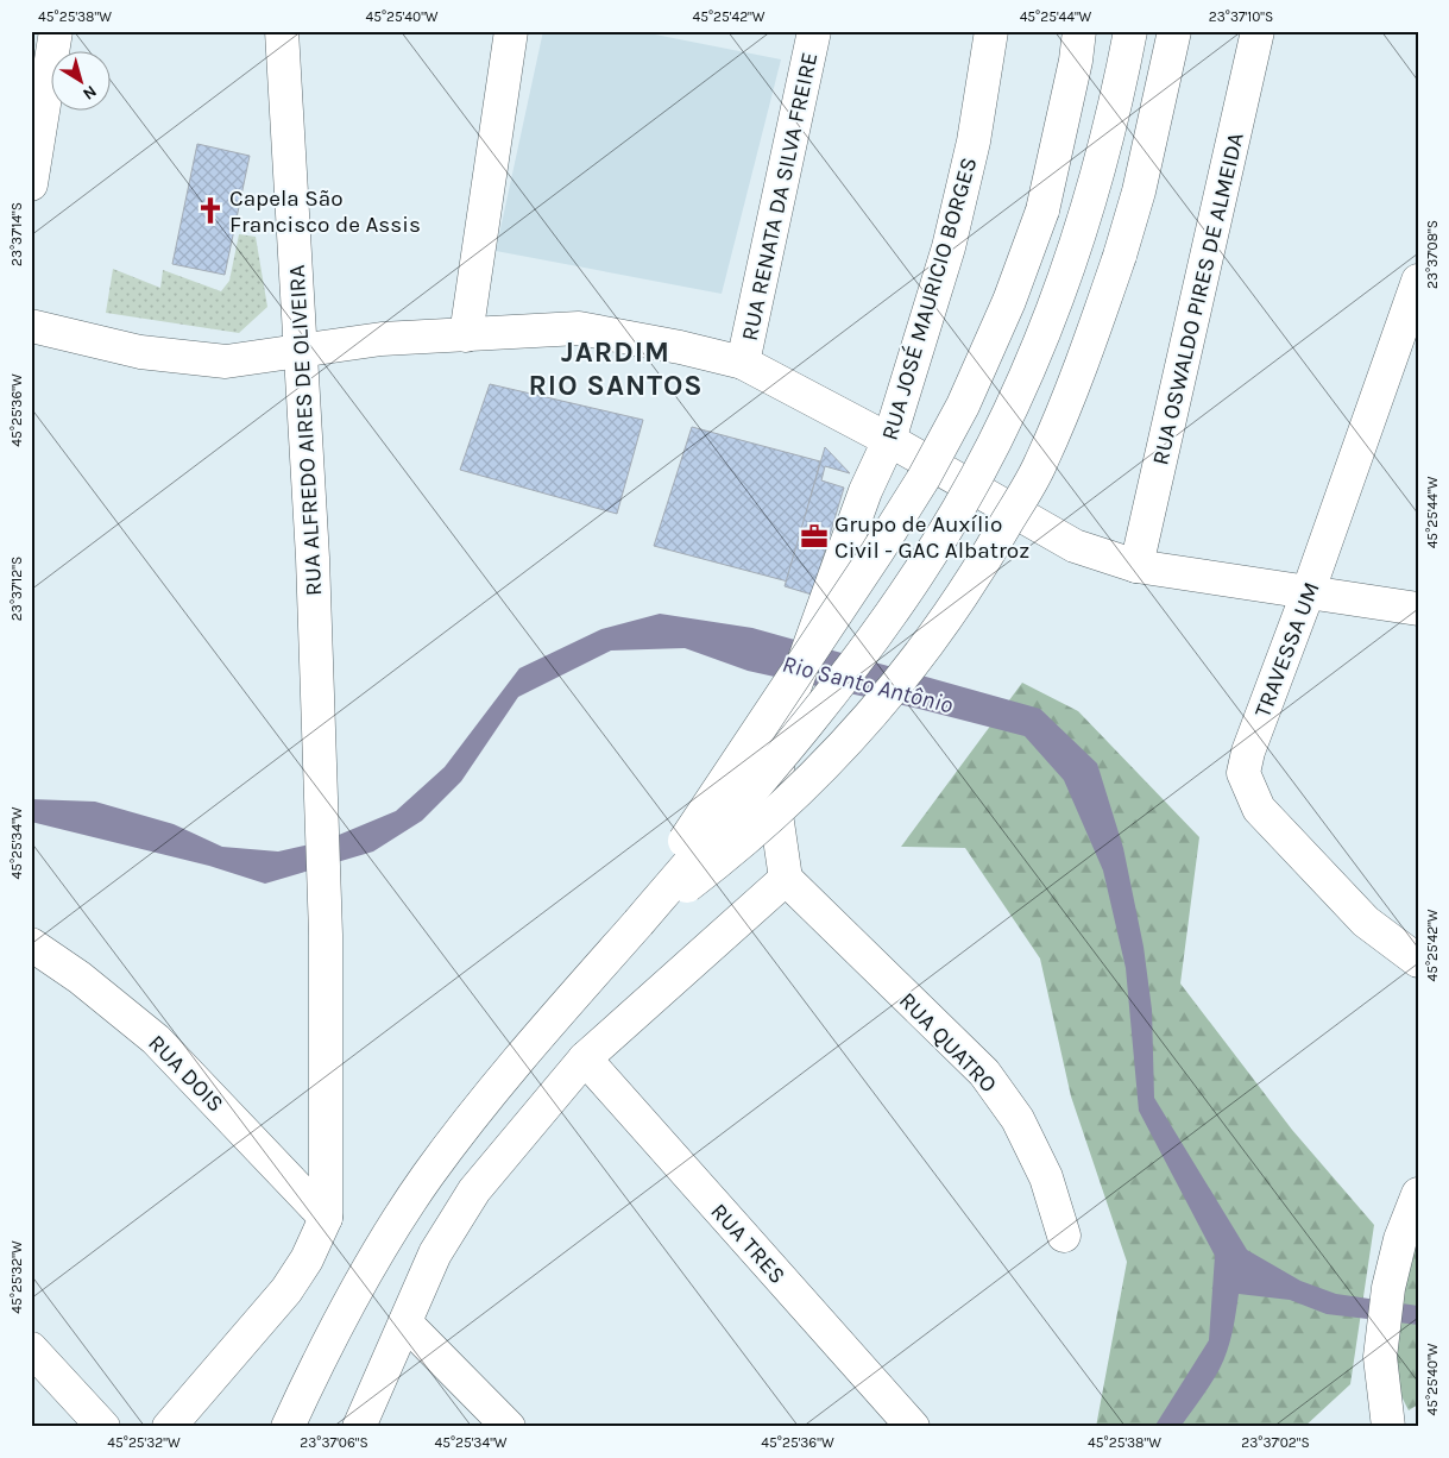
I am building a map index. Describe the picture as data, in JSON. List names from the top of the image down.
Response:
{
  "streets": {
    "main road": [
      "RUA RENATA DA SILVA FREIRE",
      "RUA JOSÉ MAURICIO BORGES",
      "RUA OSWALDO PIRES DE ALMEIDA",
      "RUA ALFREDO AIRES DE OLIVEIRA",
      "TRAVESSA UM",
      "RUA QUATRO",
      "RUA DOIS",
      "RUA TRES"
    ]
  },
  "crossings": [
    ["RUA JOSÉ MAURICIO BORGES", "RUA QUATRO"],
    ["RUA ALFREDO AIRES DE OLIVEIRA", "RUA DOIS"]
  ],
  "districts": ["JARDIM RIO SANTOS"],
  "water": ["Rio Santo Antônio"],
  "places": {
    "church": ["Capela São Francisco de Assis"],
    "office": ["Grupo de Auxílio Civil - GAC Albatroz"]
  },
  "north": "bottom right",
  "coordinates": [
    "45°25'38\"W",
    "45°25'40\"W",
    "45°25'42\"W",
    "45°25'44\"W",
    "23°37'10\"S",
    "23°37'14\"S",
    "23°37'08\"S",
    "45°25'36\"W",
    "23°37'12\"S",
    "45°25'34\"W",
    "45°25'32\"W",
    "23°37'06\"S",
    "23°37'02\"S"
  ]
}
